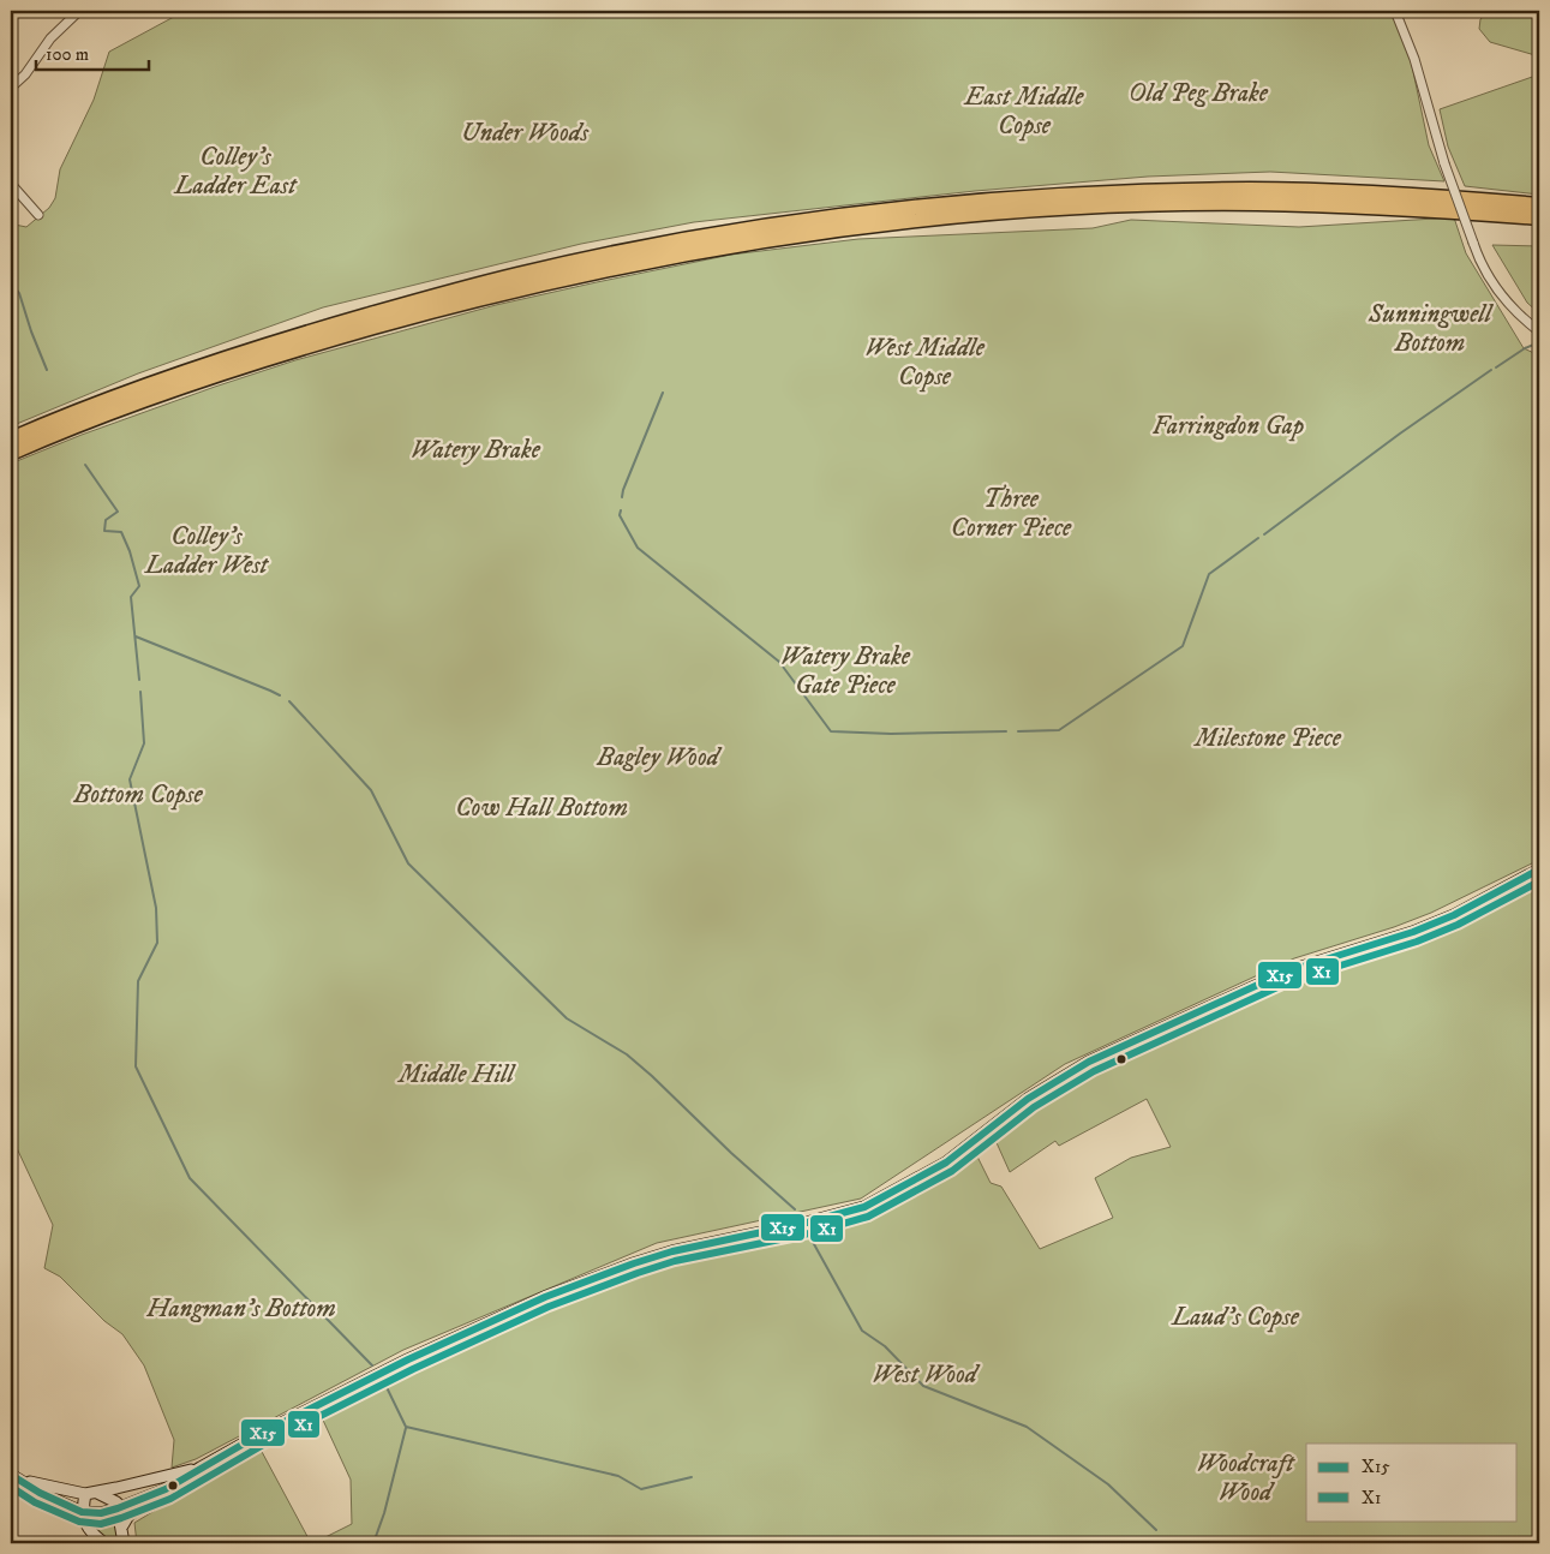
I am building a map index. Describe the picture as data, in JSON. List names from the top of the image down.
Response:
{
  "parks": [
    "Old Peg Brake",
    "East Middle Copse",
    "Under Woods",
    "Colley's Ladder East",
    "Sunningwell Bottom",
    "West Middle Copse",
    "Farringdon Gap",
    "Watery Brake",
    "Three Corner Piece",
    "Colley's Ladder West",
    "Watery Brake Gate Piece",
    "Milestone Piece",
    "Bagley Wood",
    "Bottom Copse",
    "Cow Hall Bottom",
    "Middle Hill",
    "Hangman's Bottom",
    "Laud's Copse",
    "West Wood",
    "Woodcraft Wood"
  ],
  "lines": ["transit line X15", "transit line X1"],
  "legend": ["X15", "X1"],
  "scale_bar": "100 m"
}
